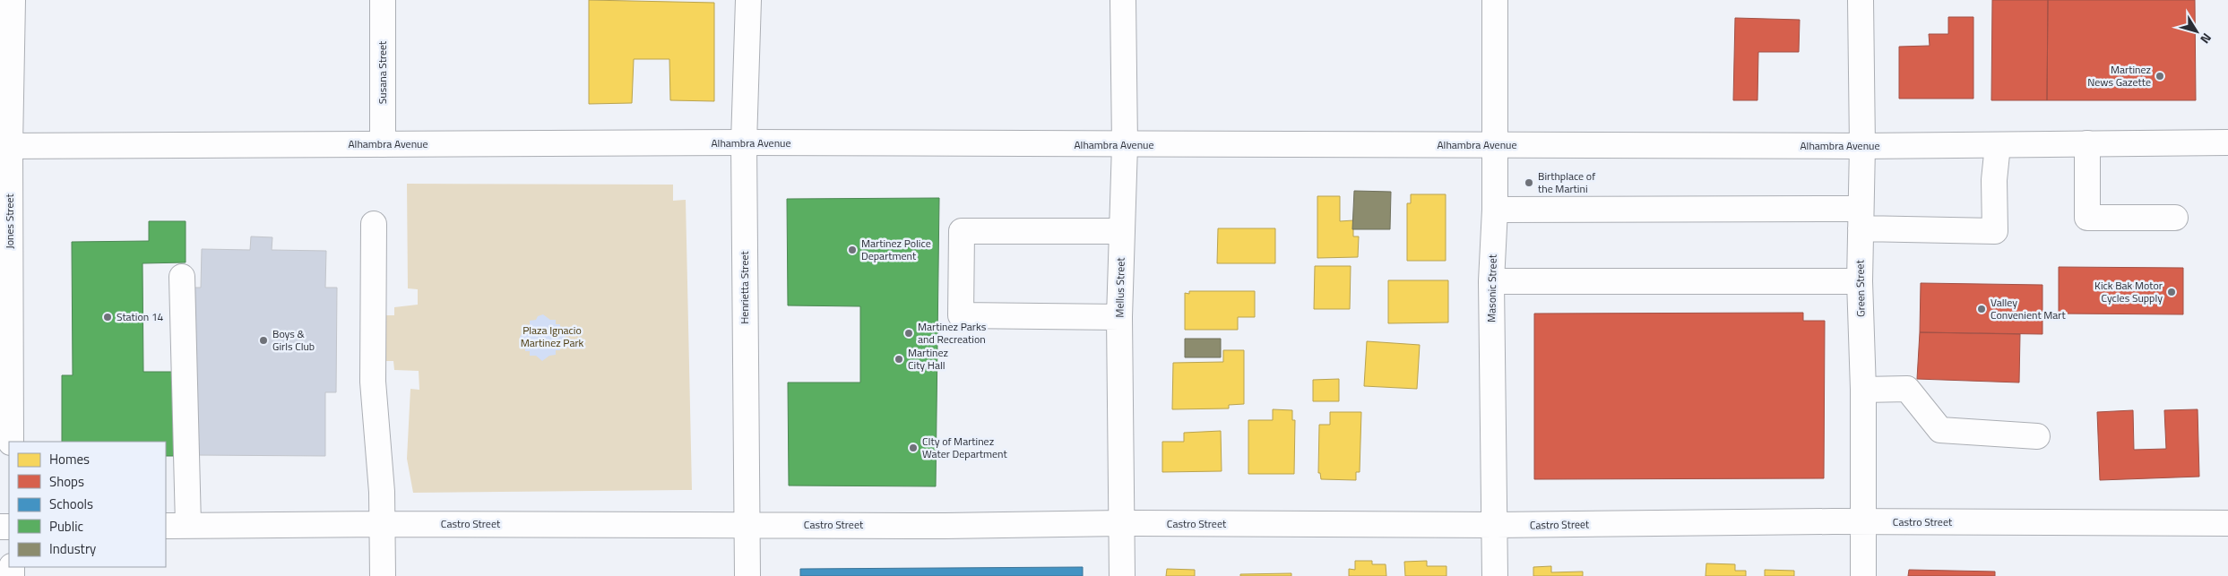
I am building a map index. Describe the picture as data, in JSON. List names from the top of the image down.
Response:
{
  "streets": {
    "street": [
      "Susana Street",
      "Alhambra Avenue",
      "Jones Street",
      "Henrietta Street",
      "Mellus Street",
      "Masonic Street",
      "Green Street",
      "Castro Street"
    ]
  },
  "crossings": [
    ["Susana Street", "Alhambra Avenue"],
    ["Alhambra Avenue", "Jones Street"],
    ["Alhambra Avenue", "Henrietta Street"],
    ["Alhambra Avenue", "Mellus Street"],
    ["Alhambra Avenue", "Masonic Street"],
    ["Alhambra Avenue", "Green Street"],
    ["Henrietta Street", "Castro Street"],
    ["Mellus Street", "Castro Street"],
    ["Masonic Street", "Castro Street"],
    ["Green Street", "Castro Street"]
  ],
  "parks": ["Plaza Ignacio Martinez Park"],
  "places": [
    "Martinez News Gazette",
    "Birthplace of the Martini",
    "Martinez Police Department",
    "Kick Bak Motor Cycles Supply",
    "Valley Convenient Mart",
    "Station 14",
    "Martinez Parks and Recreation",
    "Boys & Girls Club",
    "Martinez City Hall",
    "CIty of Martinez Water Department"
  ],
  "legend": [
    "Homes",
    "Shops",
    "Schools",
    "Public",
    "Industry"
  ],
  "north": "bottom right"
}
